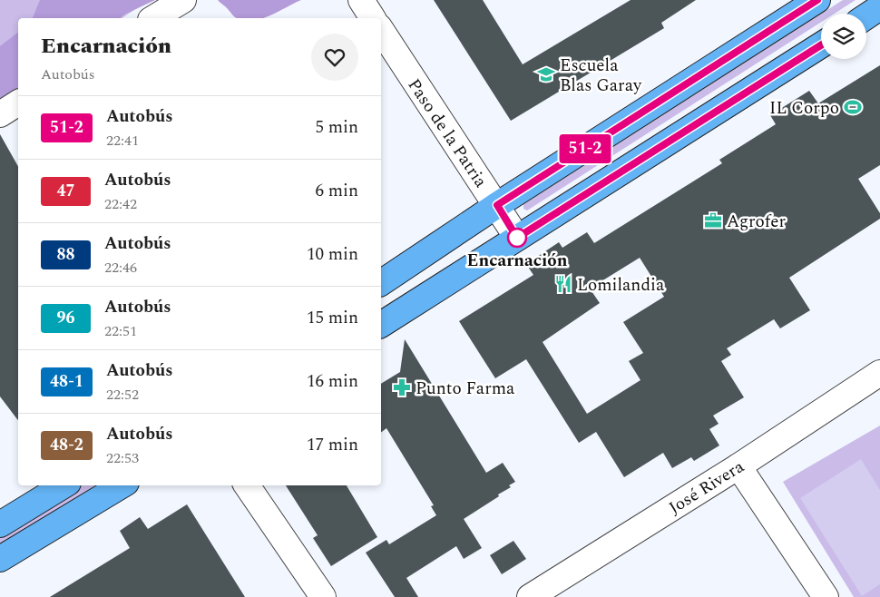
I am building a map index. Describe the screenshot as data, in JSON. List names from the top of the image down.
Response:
{
  "streets": {
    "street": ["Paso de la Patria", "José Rivera"]
  },
  "places": {
    "school or university": ["Escuela Blas Garay"],
    "sports": ["IL Corpo"],
    "office": ["Agrofer"],
    "other": ["Encarnación"],
    "restaurant": ["Lomilandia"],
    "pharmacy": ["Punto Farma"]
  },
  "lines": ["bus line 51-2"],
  "page": {
    "on_map": "51-2",
    "heading": ["Encarnación", "Autobús"],
    "list": [
      {
        "mark": "51-2",
        "name": "Autobús",
        "note": "22:41",
        "value": "5 min"
      },
      {
        "mark": "47",
        "name": "Autobús",
        "note": "22:42",
        "value": "6 min"
      },
      {
        "mark": "88",
        "name": "Autobús",
        "note": "22:46",
        "value": "10 min"
      },
      {
        "mark": "96",
        "name": "Autobús",
        "note": "22:51",
        "value": "15 min"
      },
      {
        "mark": "48-1",
        "name": "Autobús",
        "note": "22:52",
        "value": "16 min"
      },
      {
        "mark": "48-2",
        "name": "Autobús",
        "note": "22:53",
        "value": "17 min"
      }
    ]
  }
}
